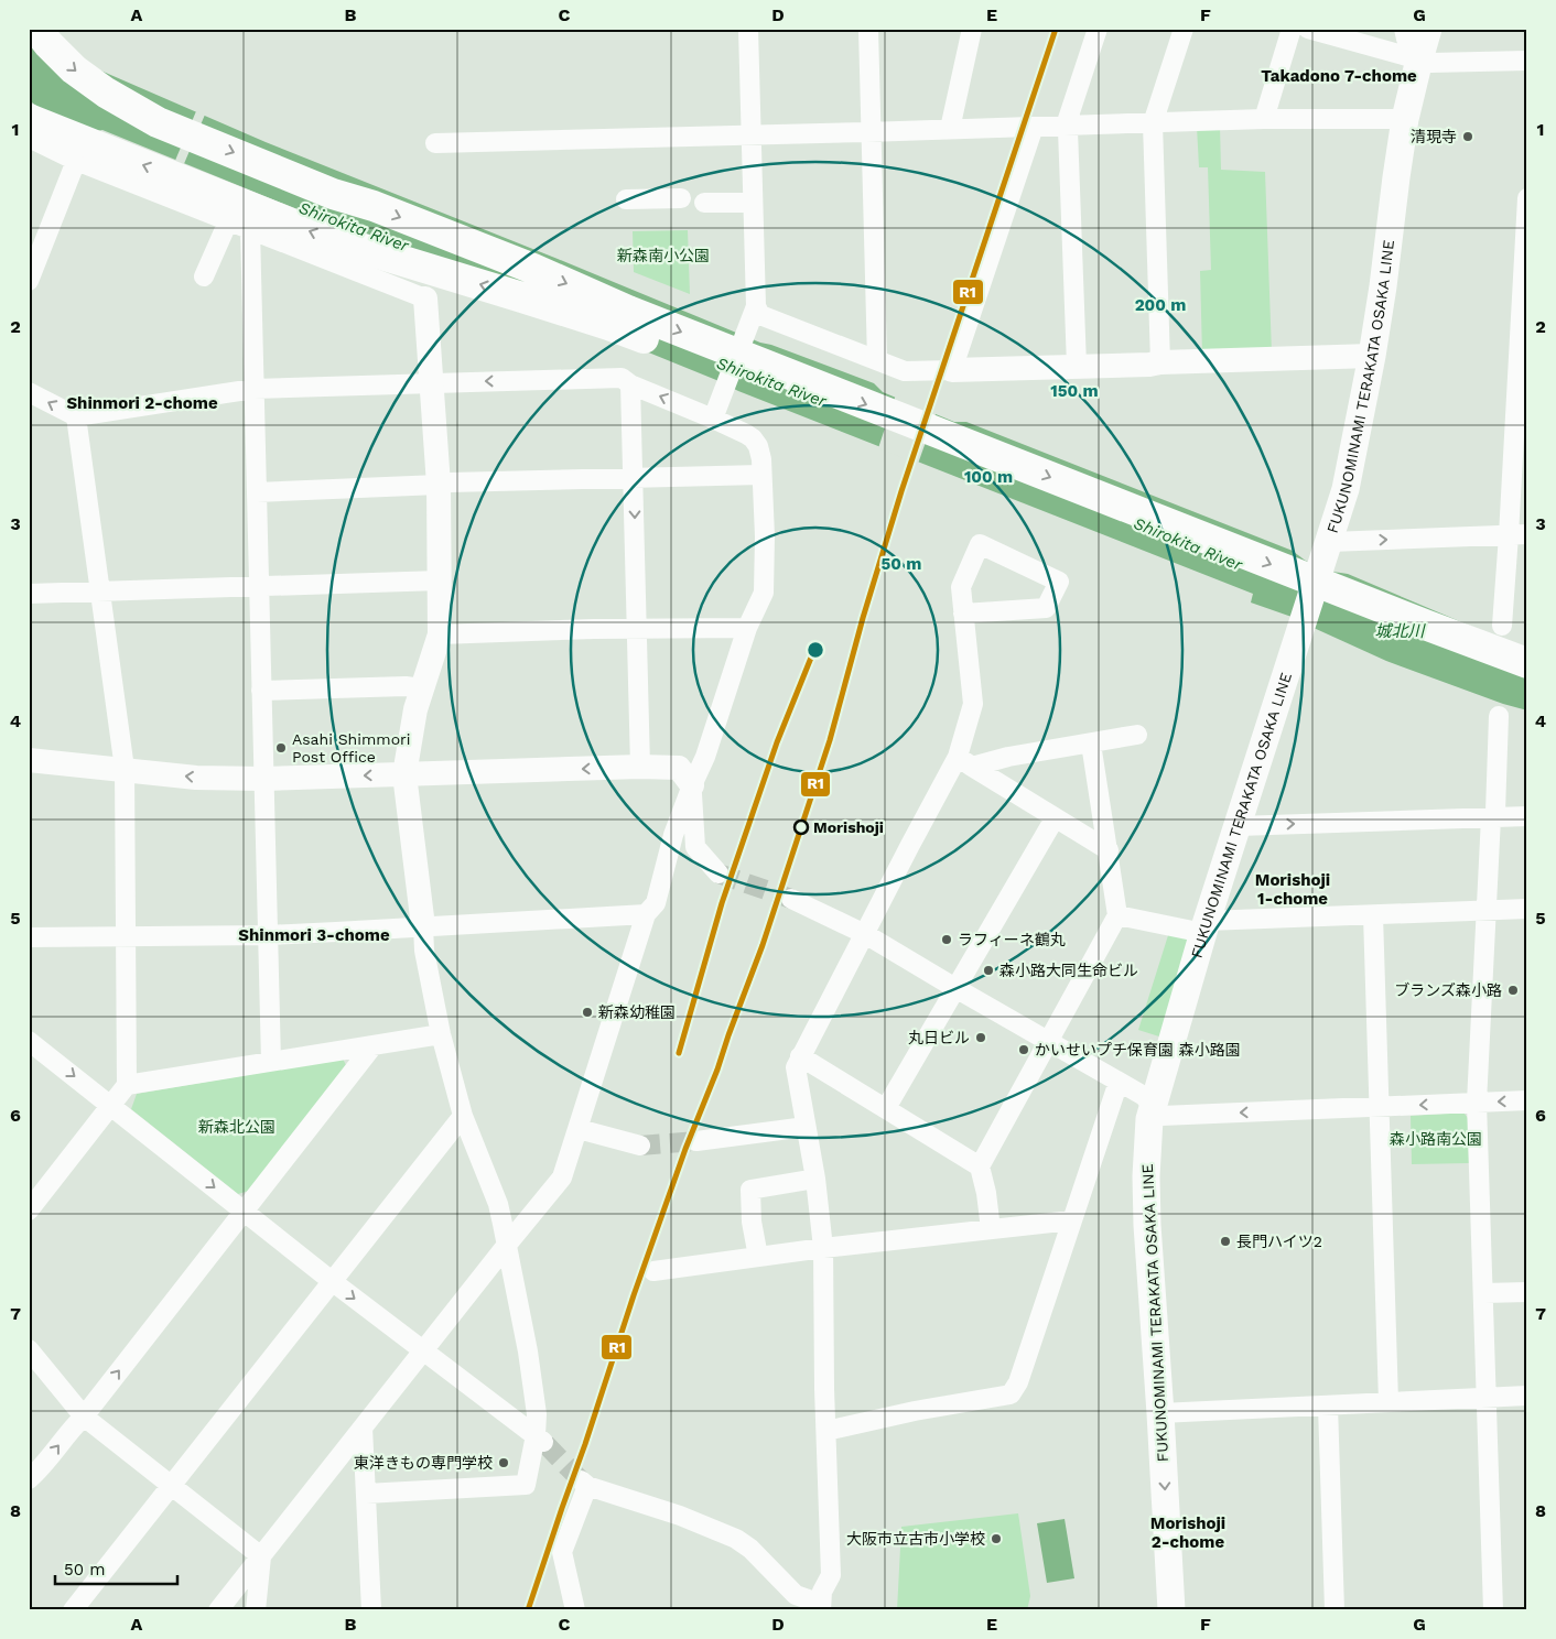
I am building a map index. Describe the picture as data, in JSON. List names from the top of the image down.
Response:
{
  "streets": {
    "main road": ["FUKUNOMINAMI TERAKATA OSAKA LINE"]
  },
  "districts": [
    "Takadono 7-chome",
    "Shinmori 2-chome",
    "Morishoji 1-chome",
    "Shinmori 3-chome",
    "Morishoji 2-chome"
  ],
  "water": ["Shirokita River", "城北川"],
  "parks": ["新森南小公園", "新森北公園", "森小路南公園"],
  "places": [
    "清現寺",
    "Asahi Shimmori Post Office",
    "Morishoji",
    "ラフィーネ鶴丸",
    "森小路大同生命ビル",
    "ブランズ森小路",
    "新森幼稚園",
    "丸日ビル",
    "かいせいプチ保育園 森小路園",
    "長門ハイツ2",
    "東洋きもの専門学校",
    "大阪市立古市小学校"
  ],
  "lines": ["transit line R1"],
  "scale_bar": "50 m",
  "grid": {
    "columns": [
      "A",
      "B",
      "C",
      "D",
      "E",
      "F",
      "G"
    ],
    "rows": [
      "1",
      "2",
      "3",
      "4",
      "5",
      "6",
      "7",
      "8"
    ]
  },
  "rings": [
    "200 m",
    "150 m",
    "100 m",
    "50 m"
  ]
}
